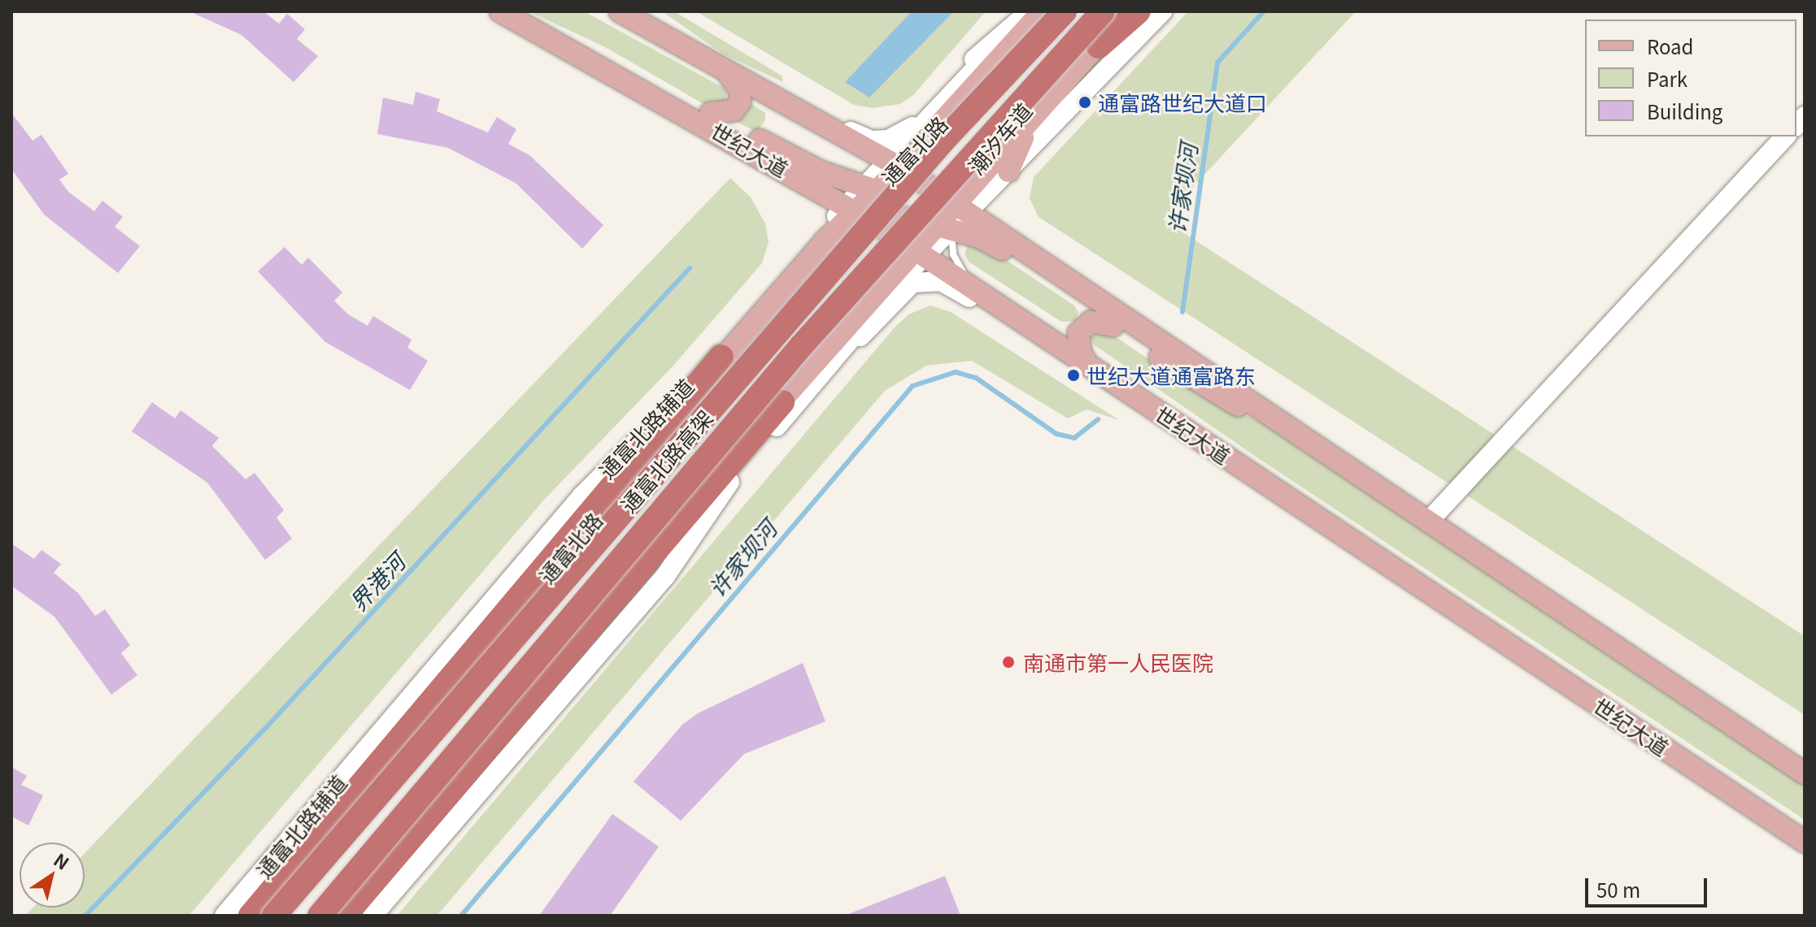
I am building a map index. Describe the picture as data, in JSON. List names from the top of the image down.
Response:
{
  "streets": {
    "highway": ["通富北路高架"],
    "main road": ["世纪大道", "通富北路"],
    "street": ["通富北路辅道"],
    "lane": ["潮汐车道"]
  },
  "crossings": [
    ["世纪大道", "通富北路"],
    ["通富北路", "通富北路辅道"]
  ],
  "water": ["许家坝河", "界港河"],
  "places": ["通富路世纪大道口", "世纪大道通富路东", "南通市第一人民医院"],
  "legend": ["Road", "Park", "Building"],
  "scale_bar": "50 m",
  "north": "top right"
}
